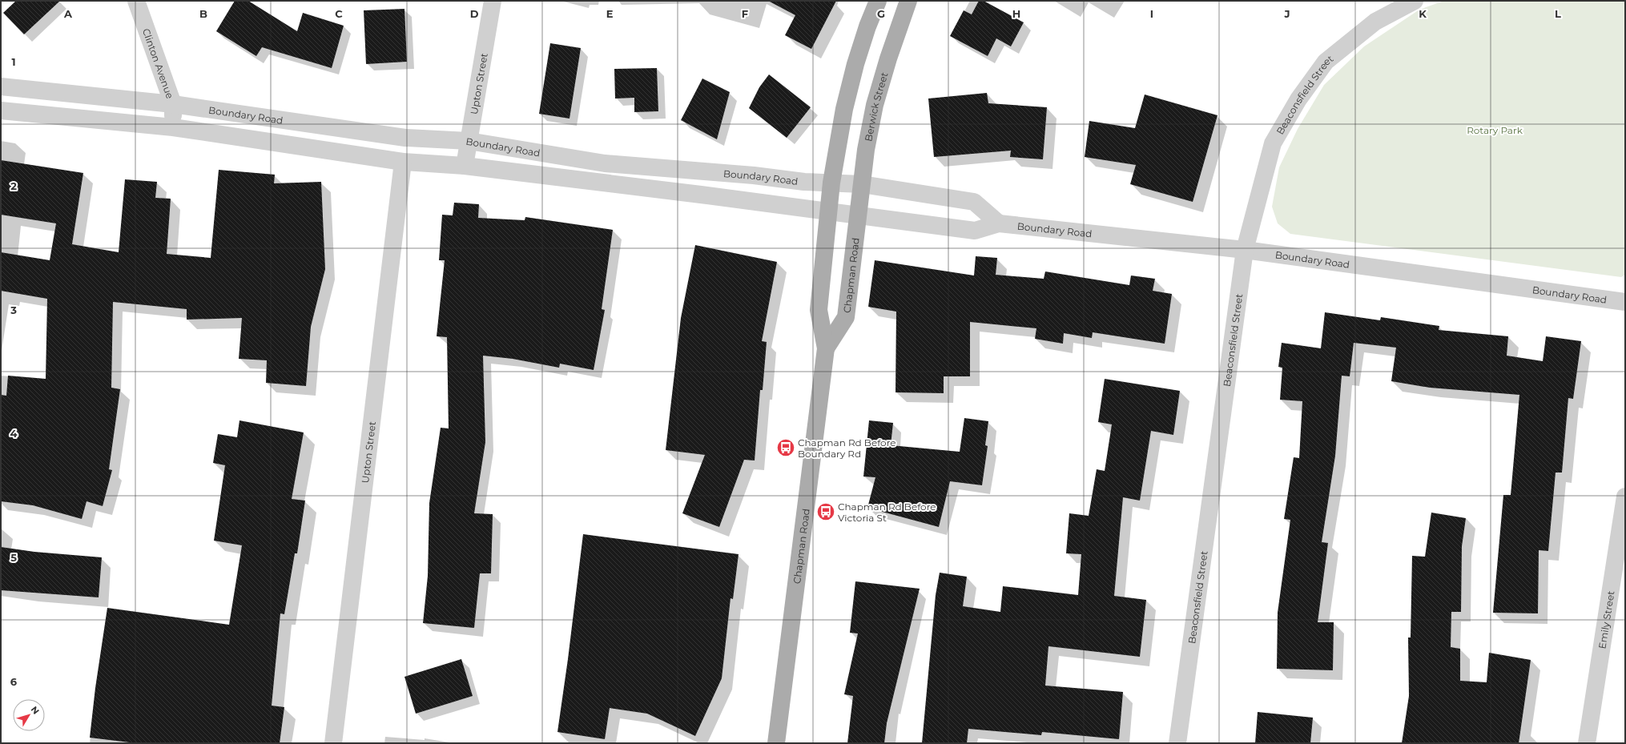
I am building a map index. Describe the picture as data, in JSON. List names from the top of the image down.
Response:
{
  "streets": {
    "main road": ["Berwick Street", "Chapman Road"],
    "street": [
      "Clinton Avenue",
      "Upton Street",
      "Beaconsfield Street",
      "Boundary Road",
      "Emily Street"
    ]
  },
  "crossings": [
    ["Clinton Avenue", "Boundary Road"],
    ["Upton Street", "Boundary Road"],
    ["Beaconsfield Street", "Boundary Road"],
    ["Berwick Street", "Boundary Road"],
    ["Berwick Street", "Chapman Road"],
    ["Boundary Road", "Chapman Road"]
  ],
  "parks": ["Rotary Park"],
  "places": {
    "bus stop": ["Chapman Rd Before Boundary Rd", "Chapman Rd Before Victoria St"]
  },
  "north": "top right",
  "grid": {
    "columns": [
      "A",
      "B",
      "C",
      "D",
      "E",
      "F",
      "G",
      "H",
      "I",
      "J",
      "K",
      "L"
    ],
    "rows": [
      "1",
      "2",
      "3",
      "4",
      "5",
      "6"
    ]
  }
}
